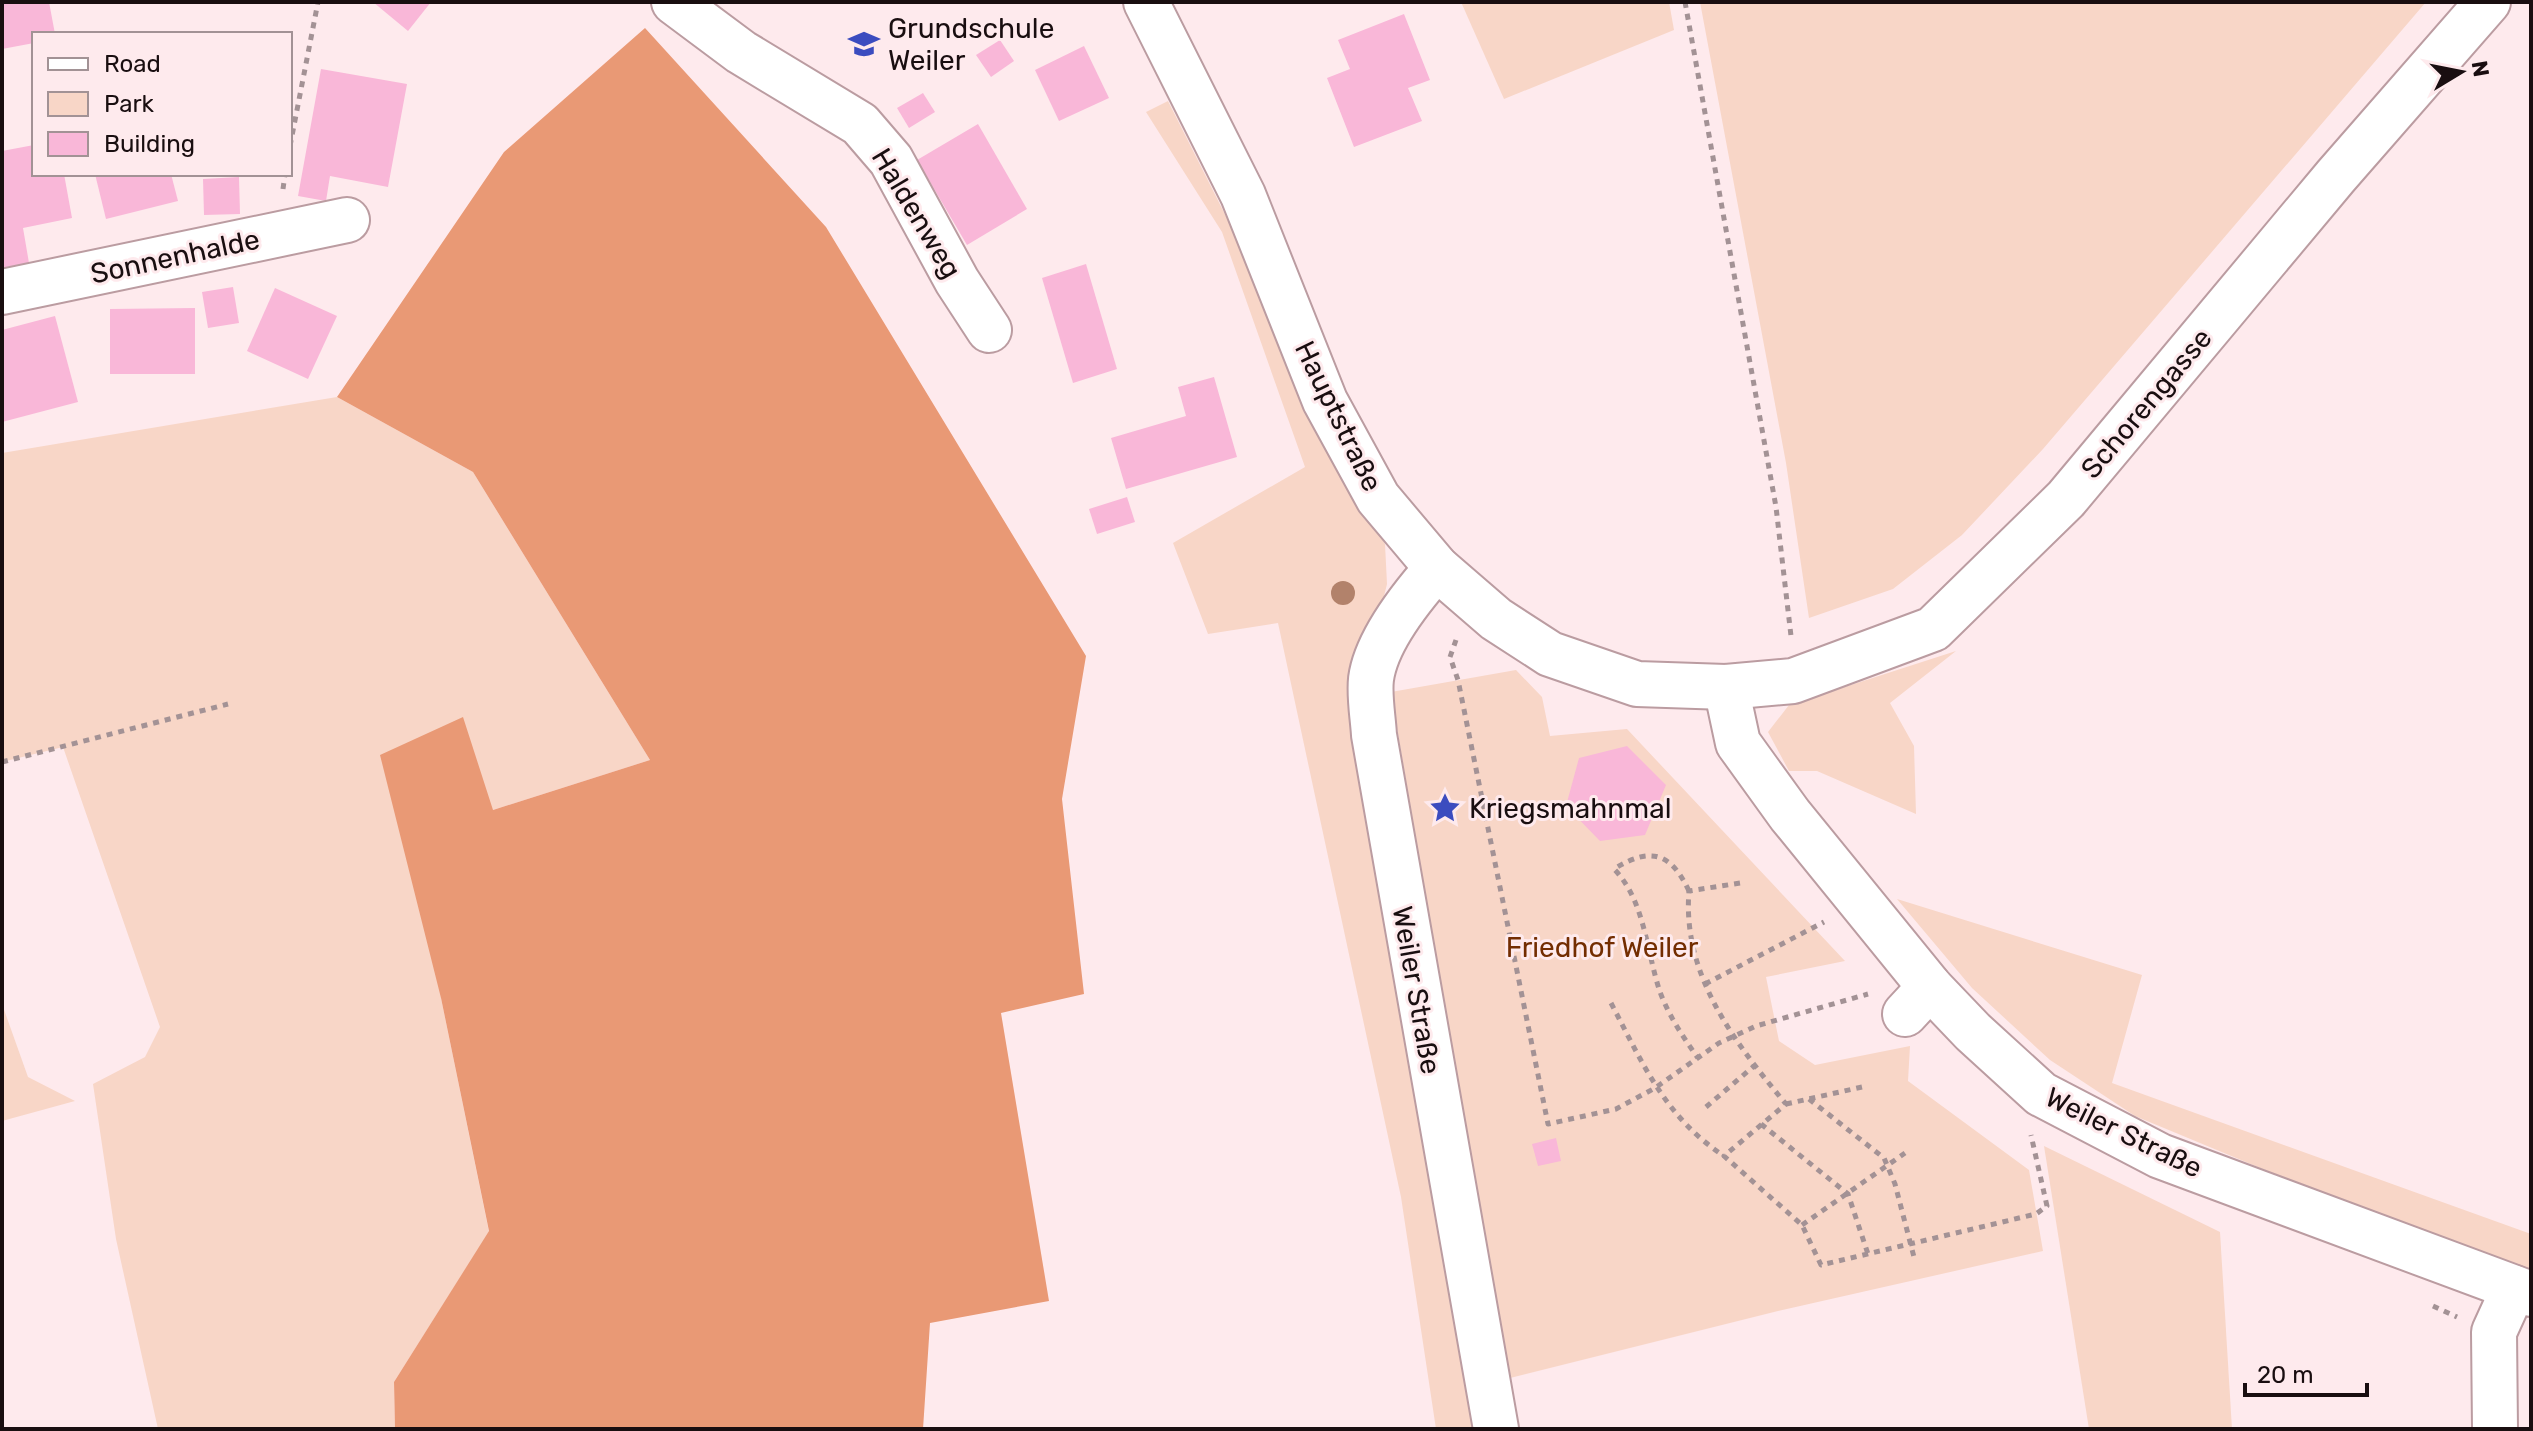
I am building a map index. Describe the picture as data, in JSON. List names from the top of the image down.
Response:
{
  "streets": {
    "street": [
      "Haldenweg",
      "Sonnenhalde",
      "Schorengasse",
      "Hauptstraße",
      "Weiler Straße"
    ]
  },
  "crossings": [
    ["Schorengasse", "Hauptstraße"],
    ["Schorengasse", "Weiler Straße"],
    ["Hauptstraße", "Weiler Straße"]
  ],
  "parks": ["Friedhof Weiler"],
  "places": {
    "school or university": ["Grundschule Weiler"],
    "place": ["Kriegsmahnmal"]
  },
  "legend": ["Road", "Park", "Building"],
  "scale_bar": "20 m",
  "north": "right"
}
